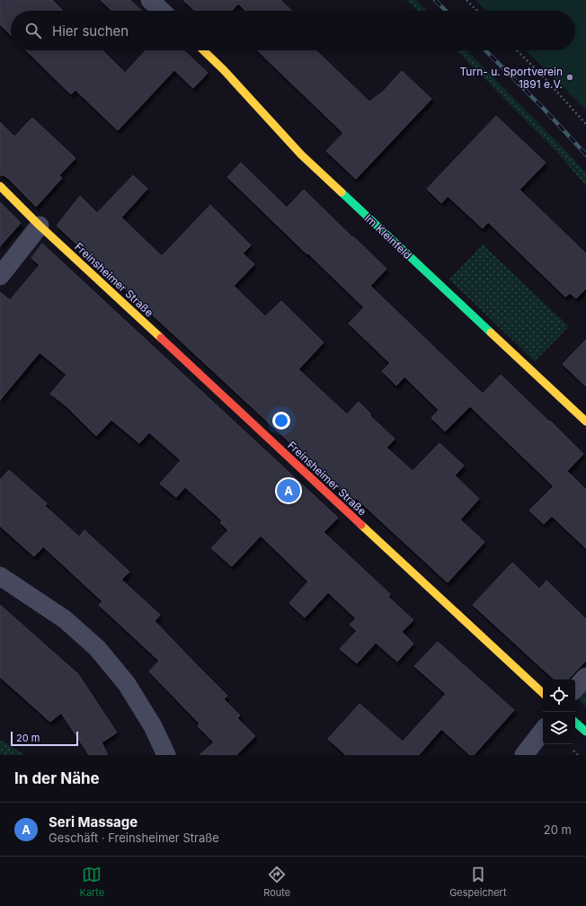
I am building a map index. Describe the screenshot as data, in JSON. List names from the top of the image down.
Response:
{
  "streets": {
    "street": ["Im Kleinfeld", "Freinsheimer Straße"]
  },
  "places": ["Turn- u. Sportverein 1891 e.V."],
  "scale_bar": "20 m",
  "page": {
    "search": "Hier suchen",
    "pins": "A",
    "scale": "20 m",
    "heading": "In der Nähe",
    "list": [
      {
        "mark": "A",
        "name": "Seri Massage",
        "note": "Geschäft · Freinsheimer Straße",
        "value": "20 m"
      }
    ],
    "nav": ["Karte", "Route", "Gespeichert"]
  }
}
